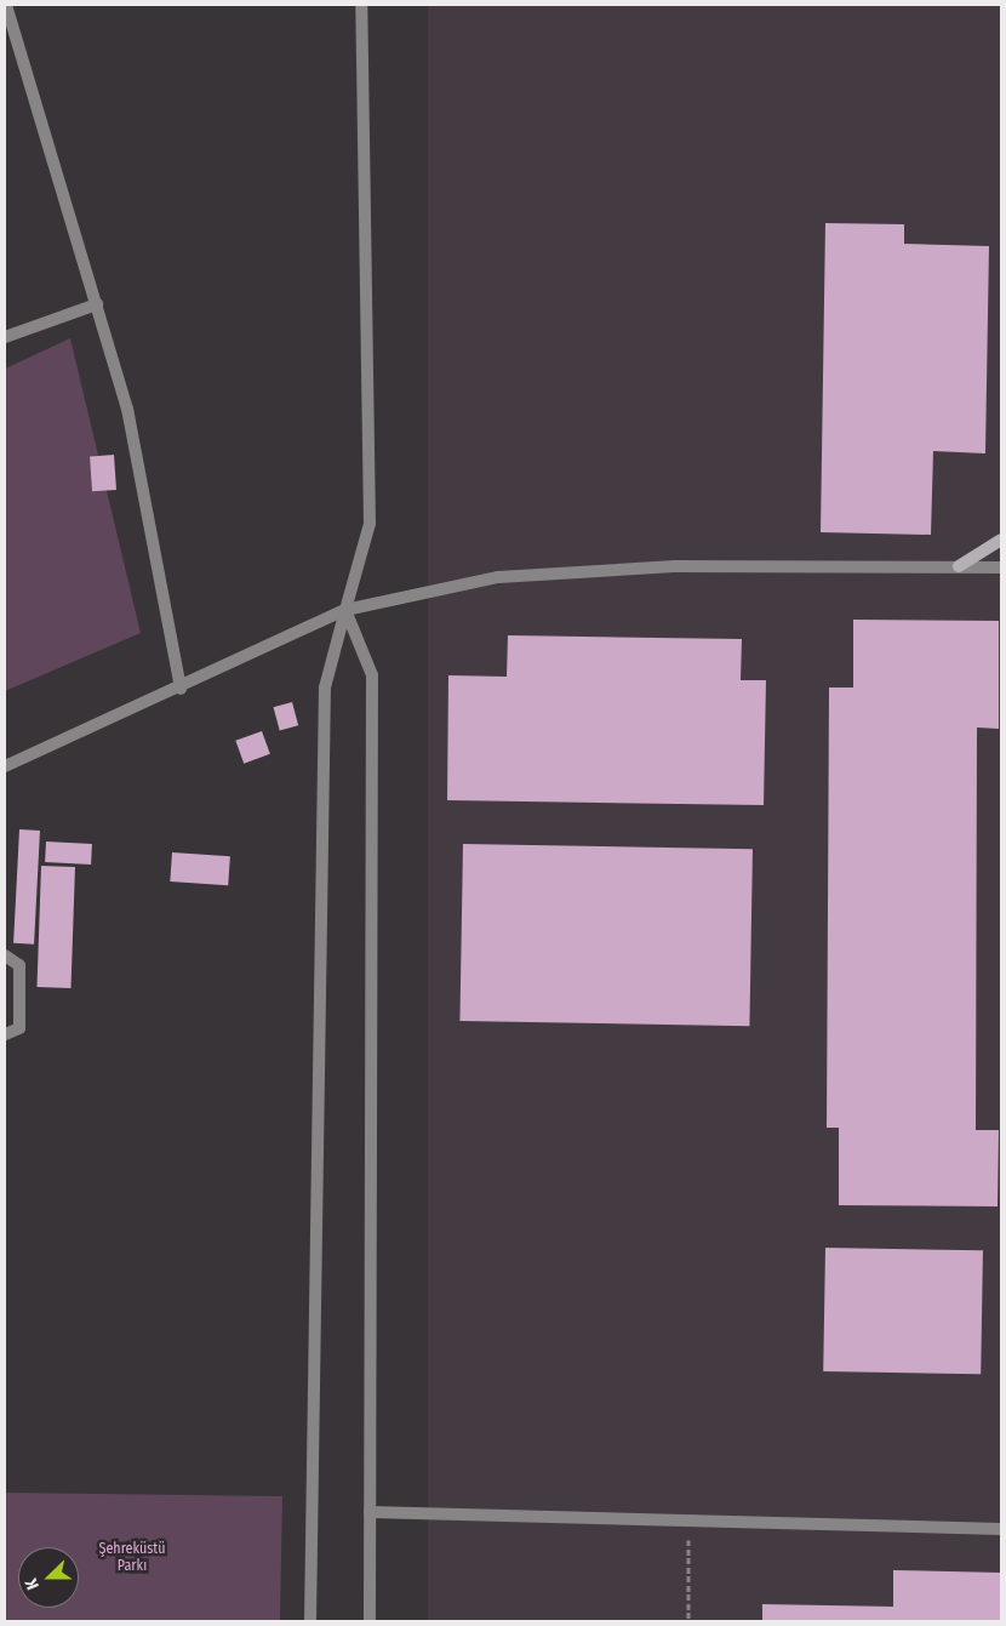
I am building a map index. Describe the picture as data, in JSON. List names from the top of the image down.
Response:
{
  "parks": ["Şehreküstü Parkı"],
  "north": "left"
}
